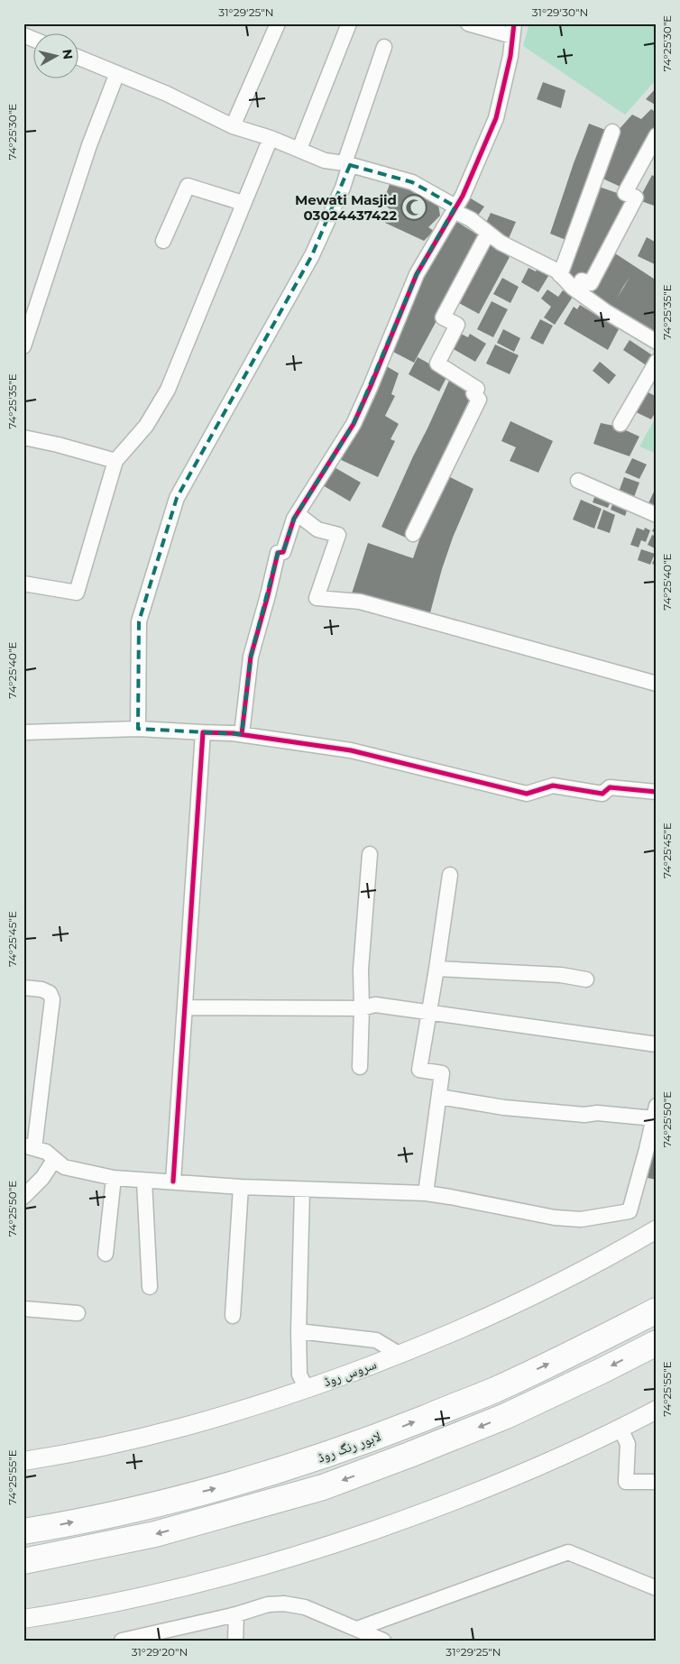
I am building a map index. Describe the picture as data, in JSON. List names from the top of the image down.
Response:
{
  "streets": {
    "highway": ["لاہور رنگ روڈ"],
    "street": ["سروس روڈ"]
  },
  "places": {
    "mosque": ["Mewati Masjid 03024437422"]
  },
  "north": "right",
  "coordinates": [
    "31°29'25\"N",
    "31°29'30\"N",
    "74°25'30\"E",
    "74°25'35\"E",
    "74°25'40\"E",
    "74°25'45\"E",
    "74°25'50\"E",
    "74°25'55\"E",
    "31°29'20\"N"
  ]
}
